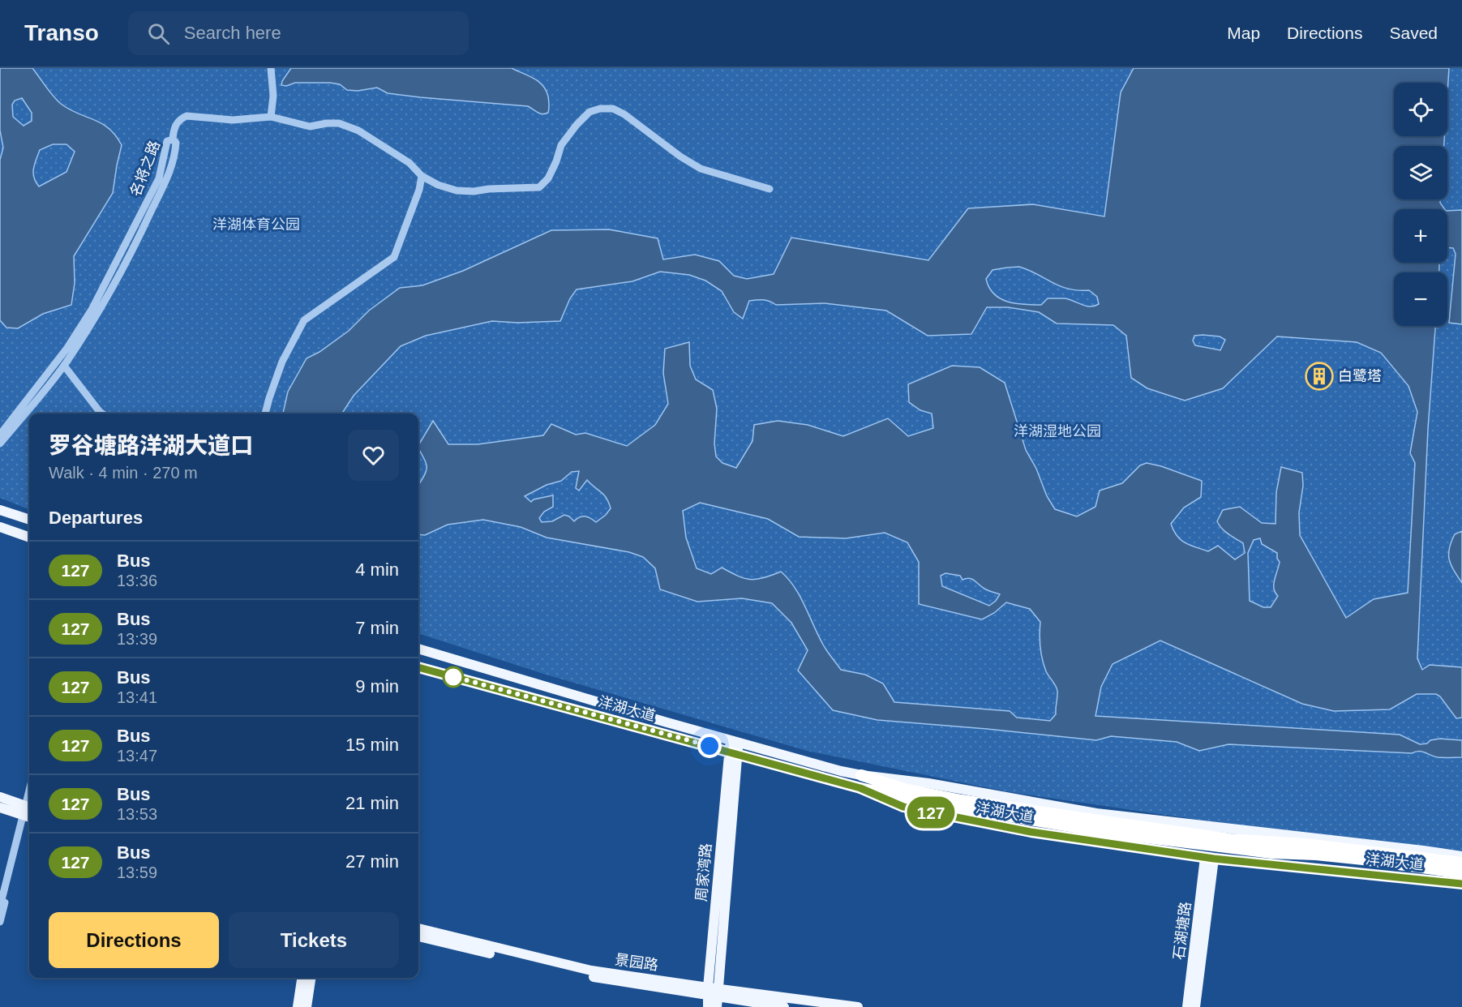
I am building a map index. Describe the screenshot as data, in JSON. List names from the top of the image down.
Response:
{
  "streets": {
    "main road": [
      "洋湖大道",
      "周家湾路",
      "石湖塘路",
      "景园路"
    ],
    "street": ["名将之路"]
  },
  "crossings": [
    ["洋湖大道", "周家湾路"],
    ["洋湖大道", "石湖塘路"],
    ["周家湾路", "景园路"]
  ],
  "parks": ["洋湖体育公园", "洋湖湿地公园"],
  "places": {
    "building": ["白鹭塔"]
  },
  "lines": ["bus line 127"],
  "page": {
    "header": "Transo",
    "search": "Search here",
    "nav": ["Map", "Directions", "Saved"],
    "on_map": "127",
    "map_buttons": ["+", "−"],
    "heading": [
      ["罗谷塘路洋湖大道口", "Walk · 4 min · 270 m"],
      "Departures"
    ],
    "list": [
      {
        "mark": "127",
        "name": "Bus",
        "note": "13:36",
        "value": "4 min"
      },
      {
        "mark": "127",
        "name": "Bus",
        "note": "13:39",
        "value": "7 min"
      },
      {
        "mark": "127",
        "name": "Bus",
        "note": "13:41",
        "value": "9 min"
      },
      {
        "mark": "127",
        "name": "Bus",
        "note": "13:47",
        "value": "15 min"
      },
      {
        "mark": "127",
        "name": "Bus",
        "note": "13:53",
        "value": "21 min"
      },
      {
        "mark": "127",
        "name": "Bus",
        "note": "13:59",
        "value": "27 min"
      }
    ],
    "buttons": ["Directions", "Tickets"]
  }
}
